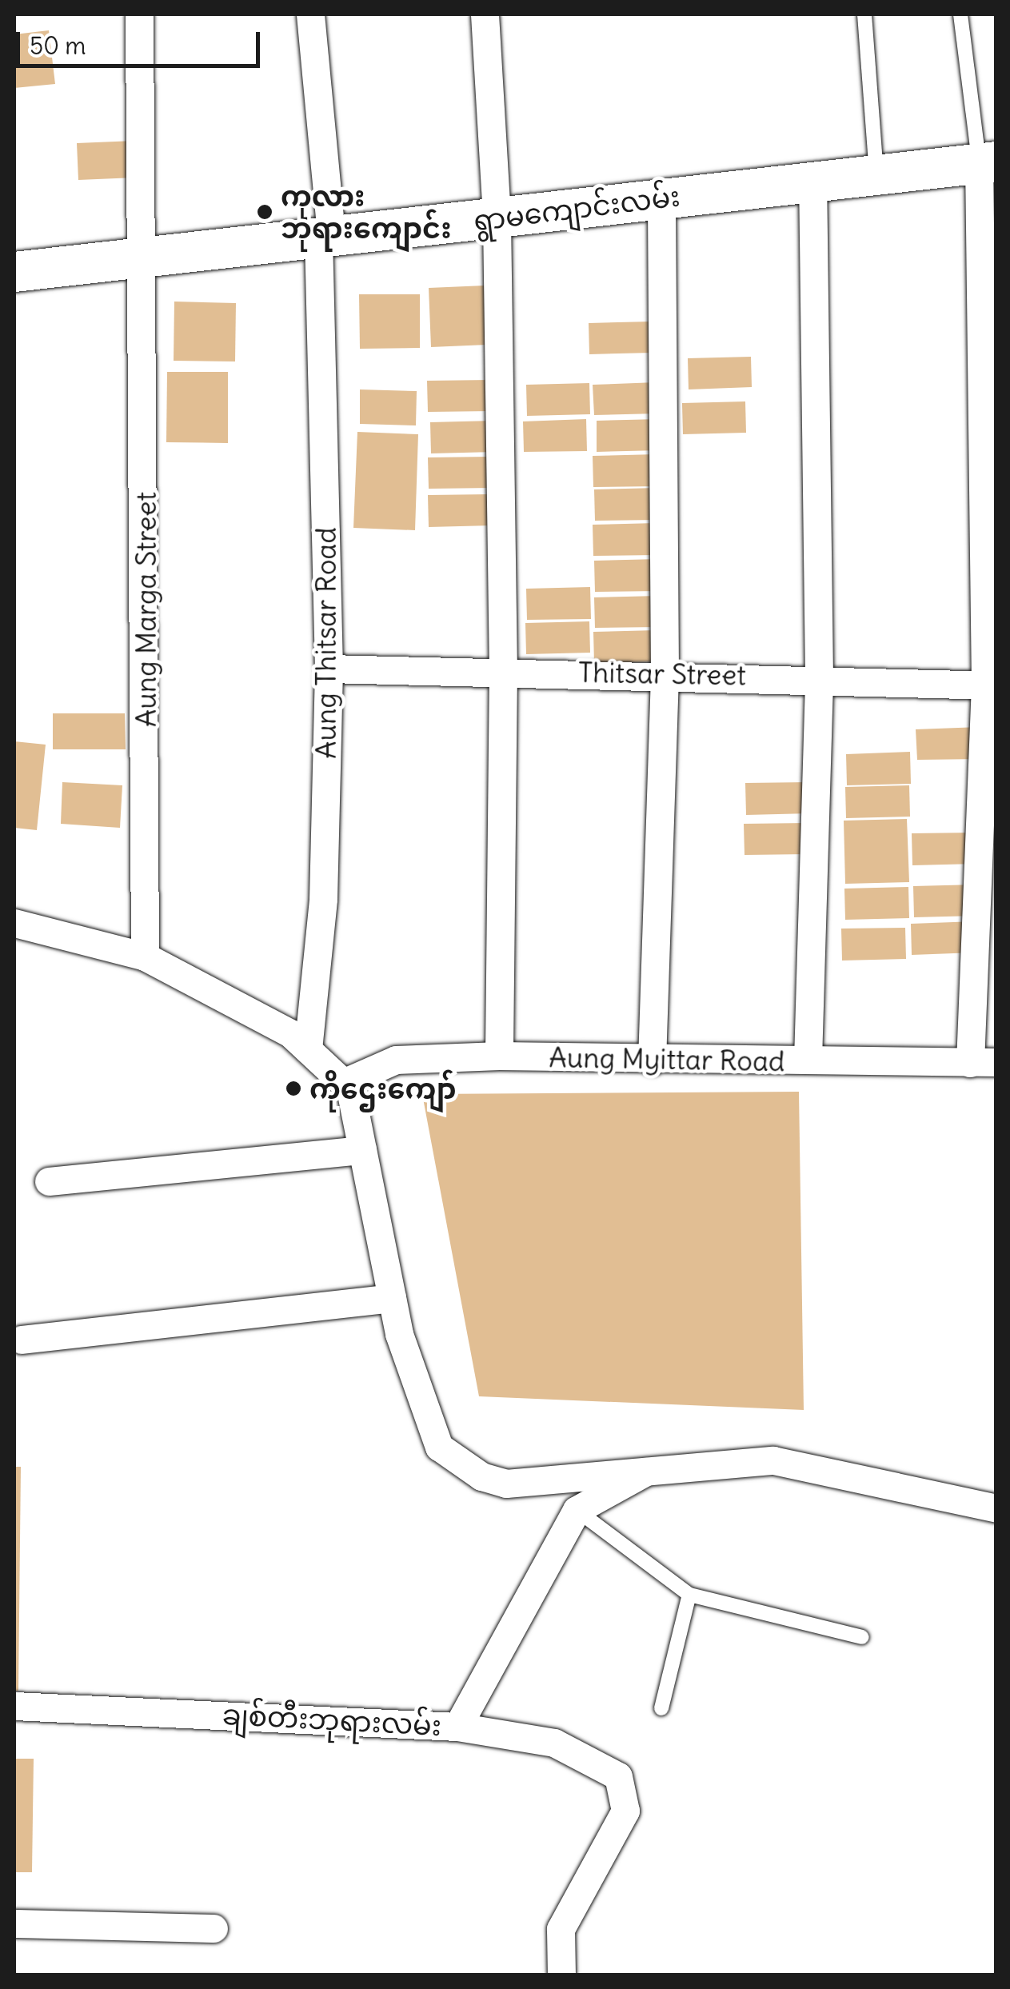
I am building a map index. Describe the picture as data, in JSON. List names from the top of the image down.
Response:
{
  "streets": {
    "main road": ["ရွာမကျောင်းလမ်း"],
    "street": [
      "Aung Marga Street",
      "Aung Thitsar Road",
      "Thitsar Street",
      "Aung Myittar Road",
      "ချစ်တီးဘုရားလမ်း"
    ]
  },
  "crossings": [
    ["ရွာမကျောင်းလမ်း", "Aung Marga Street"],
    ["ရွာမကျောင်းလမ်း", "Aung Thitsar Road"],
    ["Aung Thitsar Road", "Thitsar Street"]
  ],
  "places": ["ကုလား ဘုရားကျောင်း", "ကိုဌေးကျော်"],
  "scale_bar": "50 m"
}
